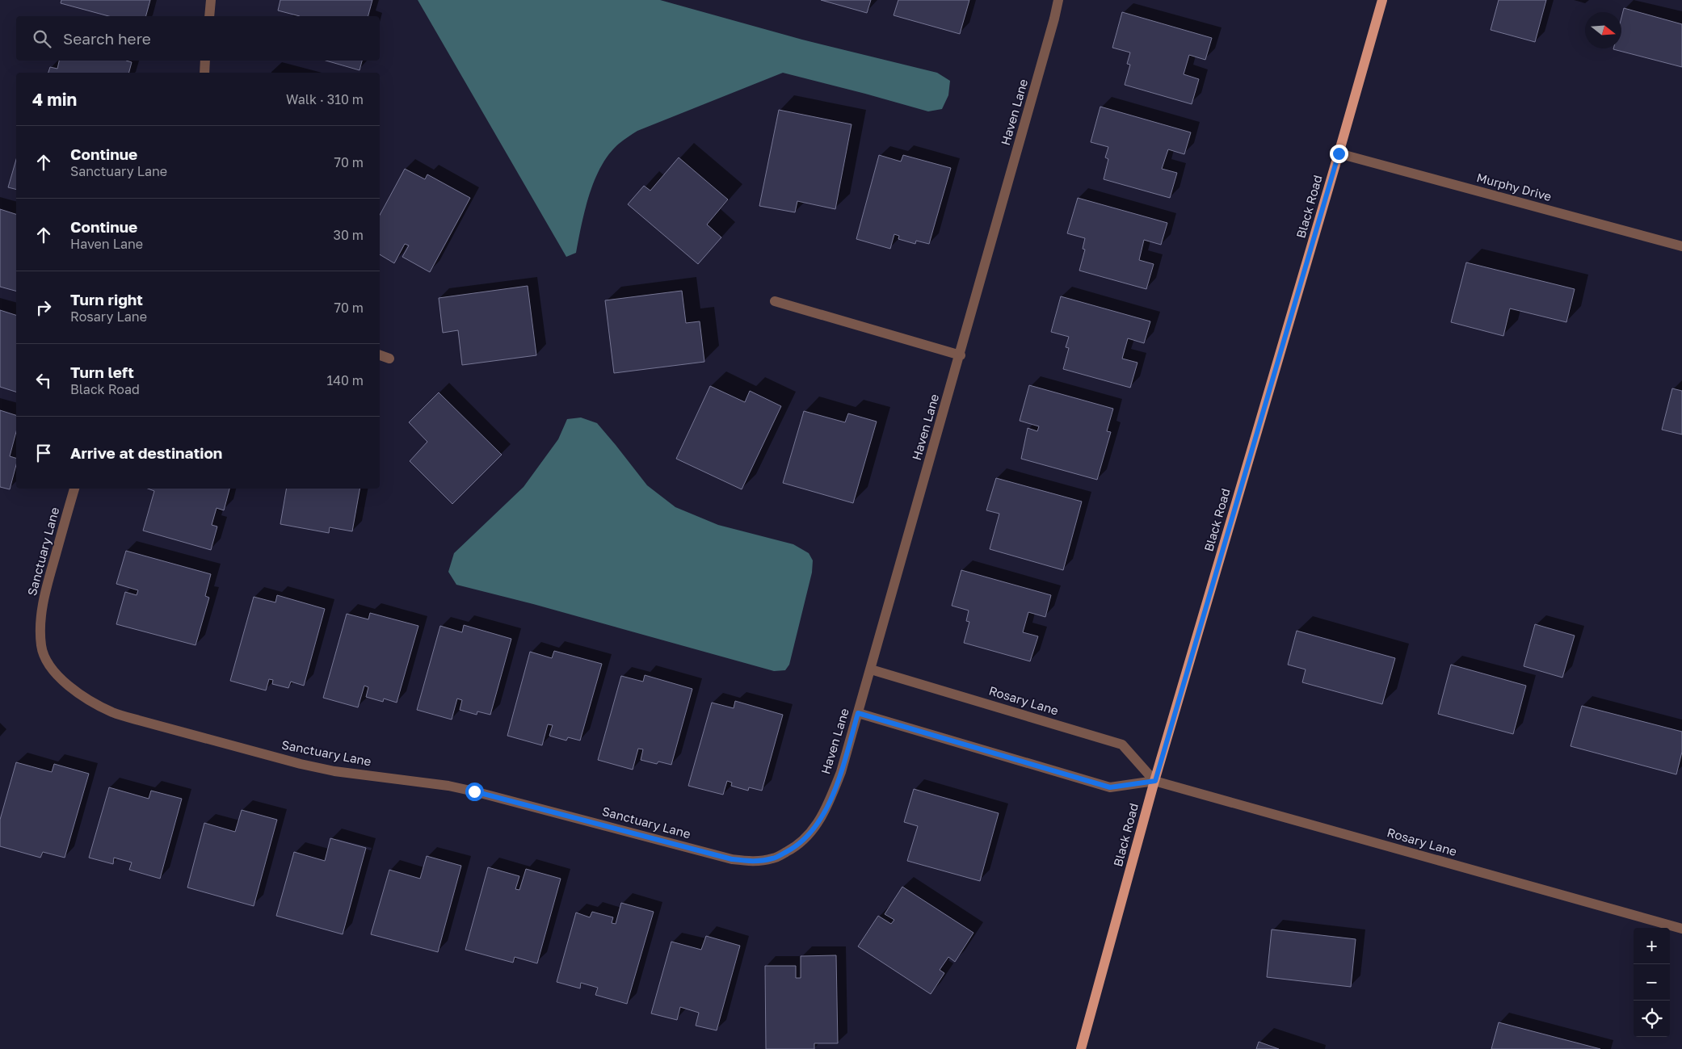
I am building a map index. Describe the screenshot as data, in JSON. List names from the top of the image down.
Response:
{
  "streets": {
    "main road": ["Black Road"],
    "street": [
      "Haven Lane",
      "Murphy Drive",
      "Sanctuary Lane",
      "Rosary Lane"
    ]
  },
  "crossings": [
    ["Haven Lane", "Sanctuary Lane"],
    ["Haven Lane", "Rosary Lane"],
    ["Murphy Drive", "Black Road"],
    ["Black Road", "Rosary Lane"]
  ],
  "north": "right",
  "page": {
    "search": "Search here",
    "heading": ["4 min", "Walk · 310 m"],
    "list": [
      ["Continue", "Sanctuary Lane", "70 m"],
      ["Continue", "Haven Lane", "30 m"],
      ["Turn right", "Rosary Lane", "70 m"],
      ["Turn left", "Black Road", "140 m"],
      "Arrive at destination"
    ],
    "map_buttons": ["+", "−"]
  }
}
